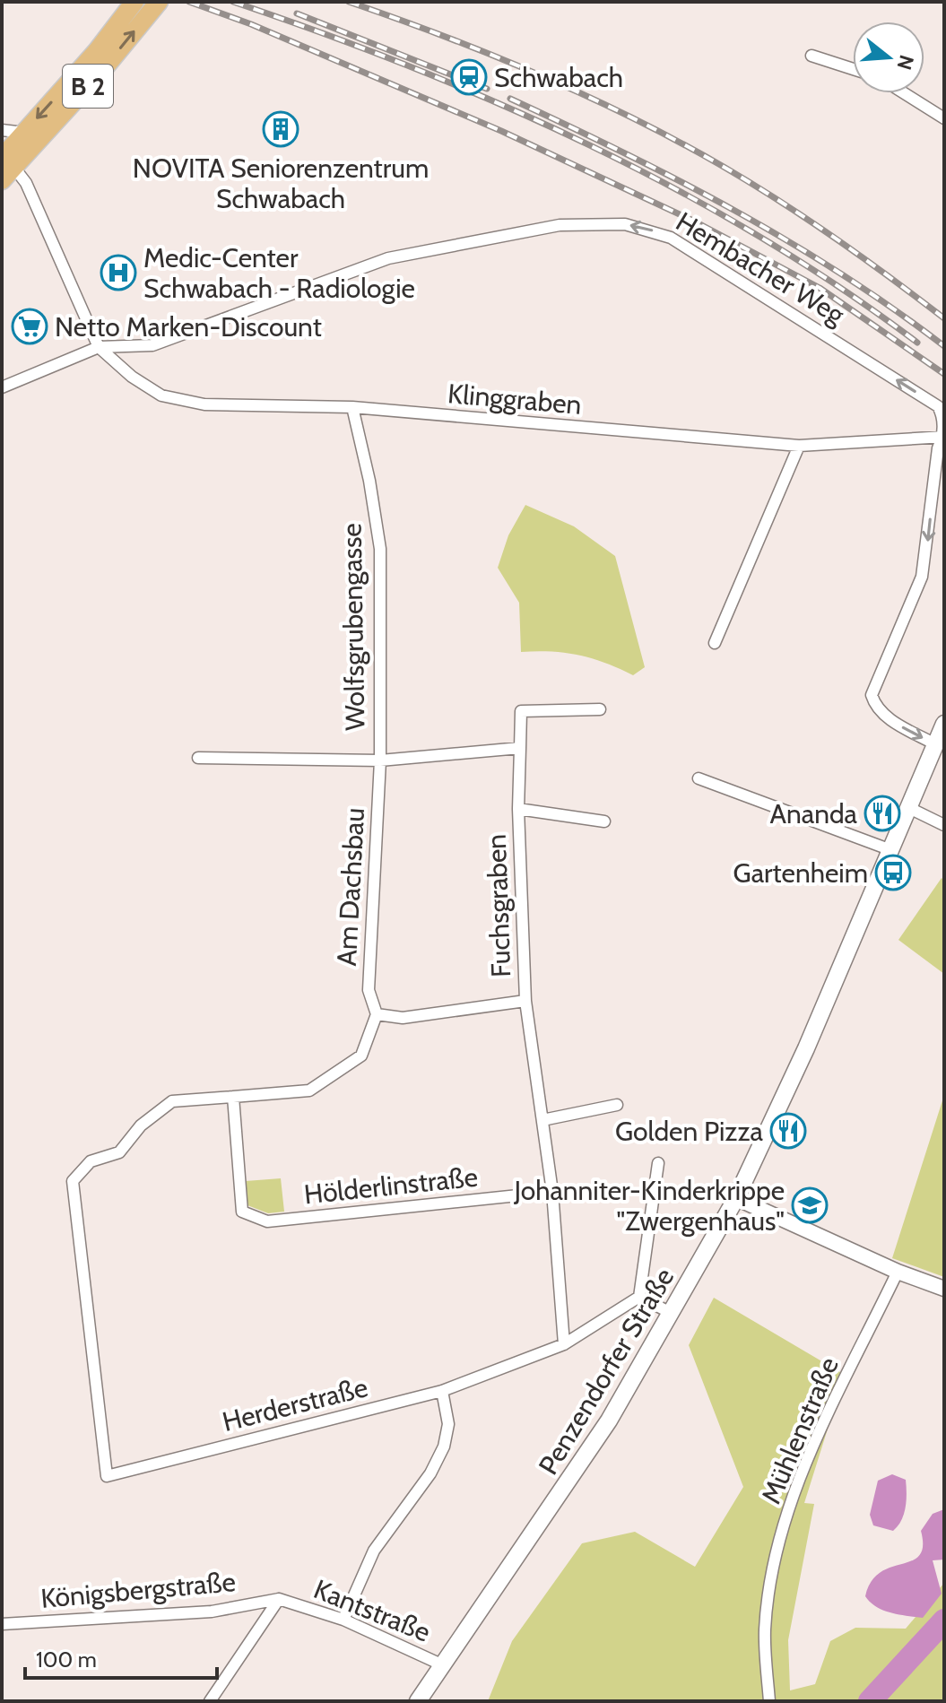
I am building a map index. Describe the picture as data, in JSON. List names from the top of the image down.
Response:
{
  "streets": {
    "main road": ["B 2", "Penzendorfer Straße"],
    "street": [
      "Hembacher Weg",
      "Klinggraben",
      "Wolfsgrubengasse",
      "Am Dachsbau",
      "Fuchsgraben",
      "Hölderlinstraße",
      "Herderstraße",
      "Mühlenstraße",
      "Königsbergstraße",
      "Kantstraße"
    ]
  },
  "crossings": [
    ["Hembacher Weg", "Klinggraben"],
    ["Klinggraben", "Wolfsgrubengasse"],
    ["Wolfsgrubengasse", "Am Dachsbau"],
    ["Am Dachsbau", "Fuchsgraben"],
    ["Fuchsgraben", "Hölderlinstraße"],
    ["Hölderlinstraße", "Herderstraße"],
    ["Penzendorfer Straße", "Kantstraße"],
    ["Königsbergstraße", "Kantstraße"]
  ],
  "one_way": ["Hembacher Weg"],
  "places": {
    "station": ["Schwabach"],
    "building": ["NOVITA Seniorenzentrum Schwabach"],
    "hospital": ["Medic-Center Schwabach - Radiologie"],
    "supermarket": ["Netto Marken-Discount"],
    "restaurant": ["Ananda", "Golden Pizza"],
    "bus stop": ["Gartenheim"],
    "school or university": ["Johanniter-Kinderkrippe \"Zwergenhaus\""]
  },
  "scale_bar": "100 m",
  "north": "right"
}
